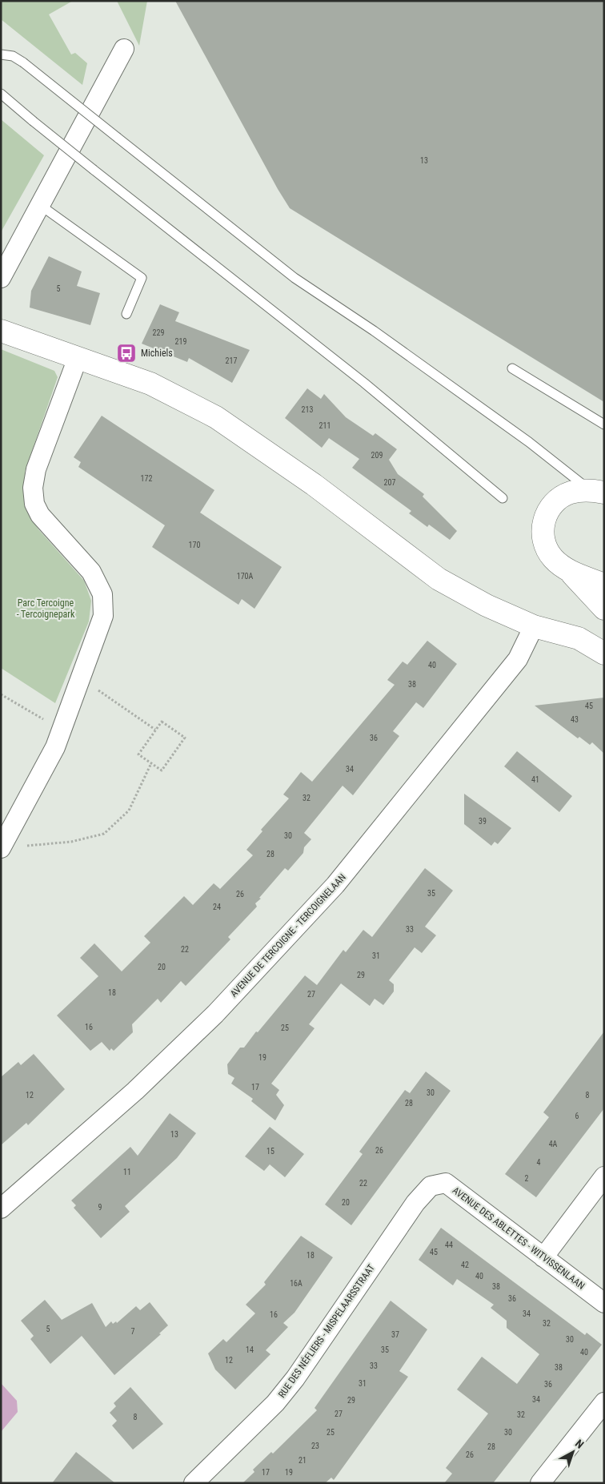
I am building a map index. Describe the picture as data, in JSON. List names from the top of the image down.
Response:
{
  "streets": {
    "street": ["AVENUE DE TERCOIGNE - TERCOIGNELAAN", "AVENUE DES ABLETTES - WITVISSENLAAN", "RUE DES NÉFLIERS - MISPELAARSSTRAAT"]
  },
  "crossings": [
    ["AVENUE DES ABLETTES - WITVISSENLAAN", "RUE DES NÉFLIERS - MISPELAARSSTRAAT"]
  ],
  "parks": ["Parc Tercoigne - Tercoignepark"],
  "places": {
    "bus stop": ["Michiels"]
  },
  "house_numbers": [
    "13",
    "5",
    "229",
    "219",
    "217",
    "213",
    "211",
    "209",
    "172",
    "207",
    "170",
    "170A",
    "40",
    "38",
    "45",
    "43",
    "36",
    "34",
    "41",
    "32",
    "39",
    "30",
    "28",
    "35",
    "26",
    "24",
    "33",
    "22",
    "31",
    "20",
    "29",
    "18",
    "27",
    "16",
    "25",
    "19",
    "17",
    "30",
    "12",
    "8",
    "28",
    "6",
    "13",
    "4A",
    "26",
    "15",
    "4",
    "11",
    "2",
    "22",
    "20",
    "9",
    "44",
    "45",
    "18",
    "42",
    "40",
    "16A",
    "38",
    "36",
    "34",
    "16",
    "32",
    "5",
    "7",
    "37",
    "30",
    "14",
    "35",
    "40",
    "12",
    "33",
    "38",
    "31",
    "36",
    "34",
    "29",
    "27",
    "32",
    "8",
    "25",
    "30",
    "23",
    "28",
    "26",
    "21",
    "17",
    "19"
  ],
  "north": "top right"
}
